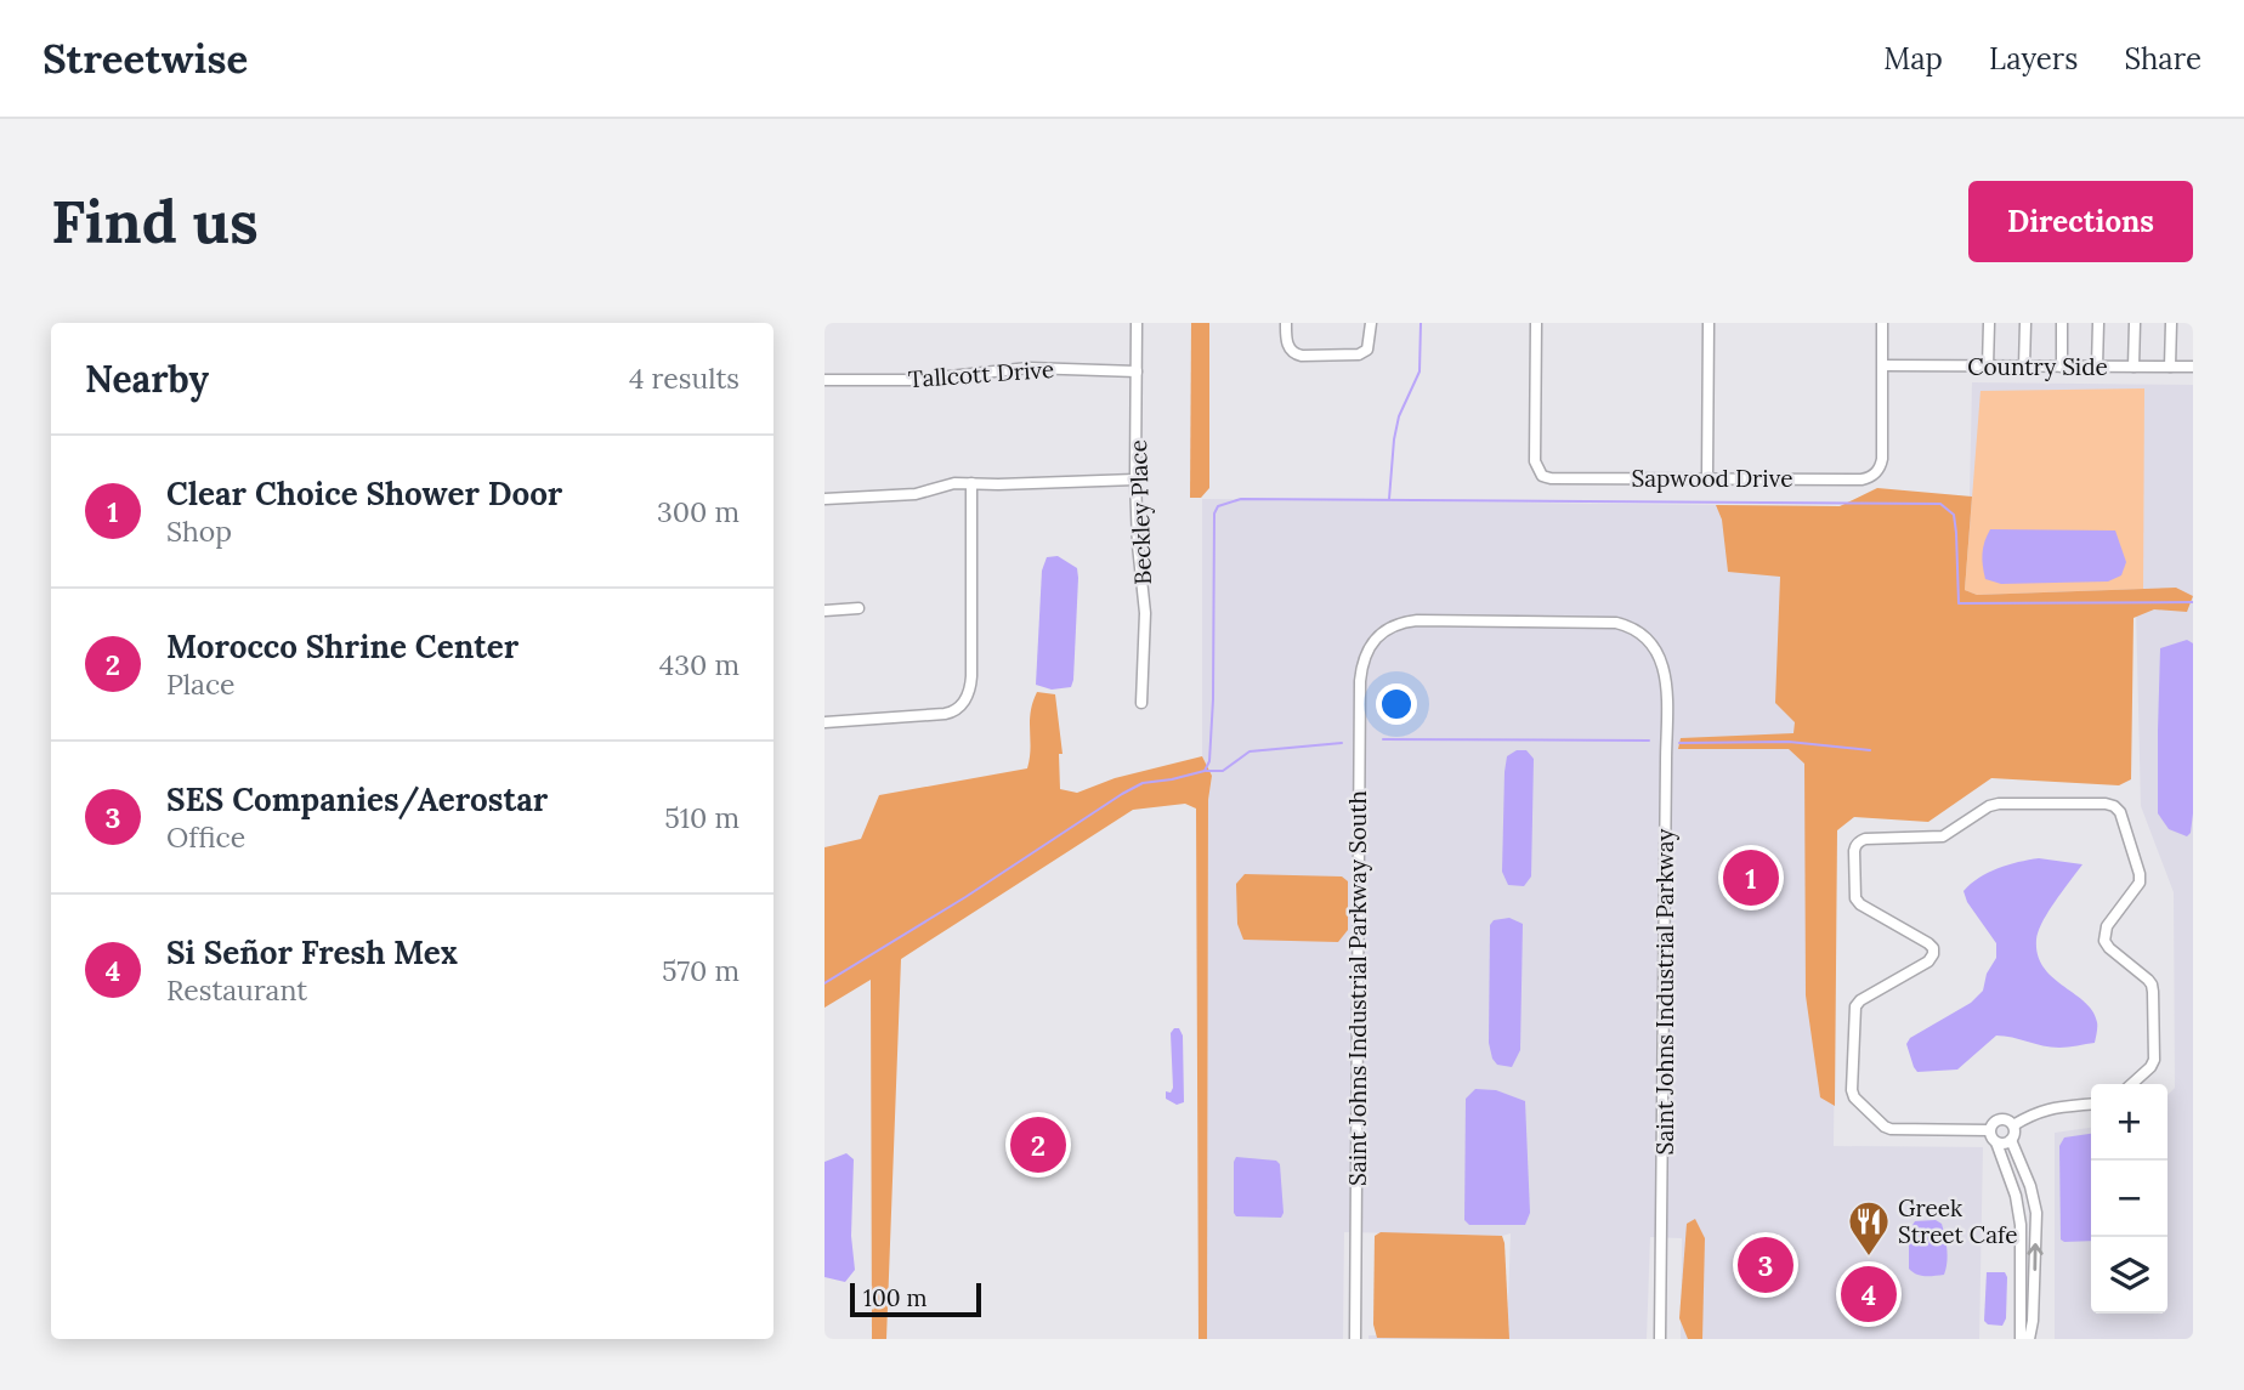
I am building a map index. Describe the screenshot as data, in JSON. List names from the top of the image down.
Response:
{
  "streets": {
    "street": [
      "Country Side",
      "Tallcott Drive",
      "Sapwood Drive",
      "Beckley Place",
      "Saint Johns Industrial Parkway South",
      "Saint Johns Industrial Parkway"
    ]
  },
  "crossings": [
    ["Country Side", "Sapwood Drive"],
    ["Tallcott Drive", "Beckley Place"],
    ["Saint Johns Industrial Parkway South", "Saint Johns Industrial Parkway"]
  ],
  "places": {
    "restaurant": ["Greek Street Cafe"]
  },
  "scale_bar": "100 m",
  "page": {
    "header": "Streetwise",
    "nav": ["Map", "Layers", "Share"],
    "buttons": "Directions",
    "title": "Find us",
    "heading": ["Nearby", "4 results"],
    "list": [
      {
        "mark": "1",
        "name": "Clear Choice Shower Door",
        "note": "Shop",
        "value": "300 m"
      },
      {
        "mark": "2",
        "name": "Morocco Shrine Center",
        "note": "Place",
        "value": "430 m"
      },
      {
        "mark": "3",
        "name": "SES Companies/Aerostar",
        "note": "Office",
        "value": "510 m"
      },
      {
        "mark": "4",
        "name": "Si Señor Fresh Mex",
        "note": "Restaurant",
        "value": "570 m"
      }
    ],
    "pins": [
      "1",
      "2",
      "3",
      "4"
    ],
    "map_buttons": ["+", "−"],
    "scale": "100 m"
  }
}
